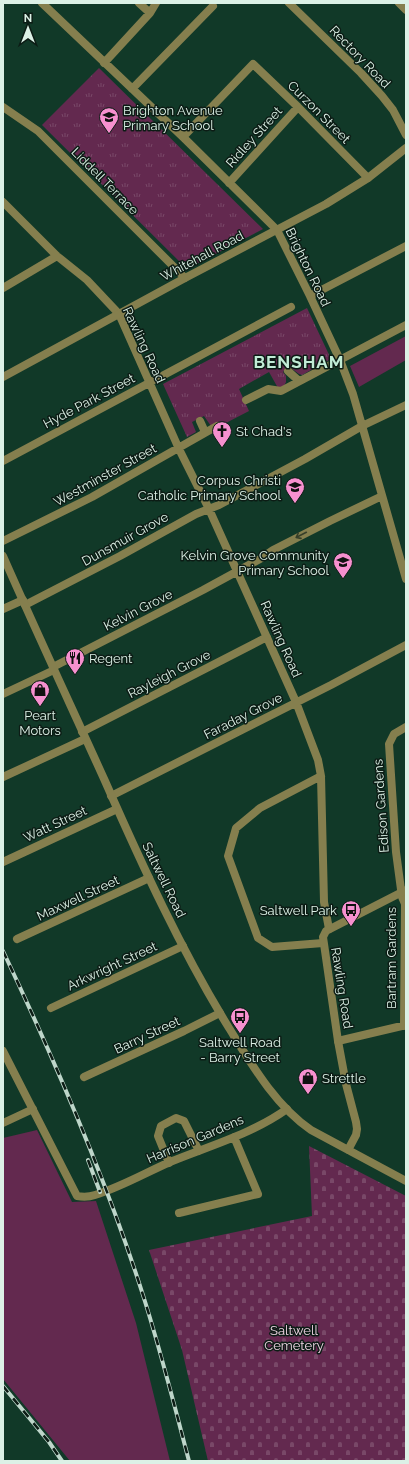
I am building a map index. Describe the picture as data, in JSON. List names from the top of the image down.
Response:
{
  "streets": {
    "street": [
      "Rectory Road",
      "Curzon Street",
      "Ridley Street",
      "Liddell Terrace",
      "Whitehall Road",
      "Brighton Road",
      "Rawling Road",
      "Hyde Park Street",
      "Westminster Street",
      "Dunsmuir Grove",
      "Kelvin Grove",
      "Rayleigh Grove",
      "Faraday Grove",
      "Edison Gardens",
      "Watt Street",
      "Saltwell Road",
      "Maxwell Street",
      "Bartram Gardens",
      "Arkwright Street",
      "Barry Street",
      "Harrison Gardens"
    ]
  },
  "crossings": [
    ["Curzon Street", "Ridley Street"],
    ["Curzon Street", "Whitehall Road"],
    ["Curzon Street", "Brighton Road"],
    ["Ridley Street", "Brighton Road"],
    ["Liddell Terrace", "Whitehall Road"],
    ["Whitehall Road", "Brighton Road"],
    ["Whitehall Road", "Rawling Road"],
    ["Brighton Road", "Dunsmuir Grove"],
    ["Brighton Road", "Kelvin Grove"],
    ["Rawling Road", "Hyde Park Street"],
    ["Rawling Road", "Westminster Street"],
    ["Rawling Road", "Dunsmuir Grove"],
    ["Rawling Road", "Kelvin Grove"],
    ["Rawling Road", "Rayleigh Grove"],
    ["Rawling Road", "Faraday Grove"],
    ["Rawling Road", "Saltwell Road"],
    ["Dunsmuir Grove", "Saltwell Road"],
    ["Kelvin Grove", "Saltwell Road"],
    ["Rayleigh Grove", "Saltwell Road"],
    ["Faraday Grove", "Saltwell Road"],
    ["Edison Gardens", "Bartram Gardens"],
    ["Watt Street", "Saltwell Road"],
    ["Saltwell Road", "Maxwell Street"],
    ["Saltwell Road", "Arkwright Street"],
    ["Saltwell Road", "Barry Street"],
    ["Saltwell Road", "Harrison Gardens"]
  ],
  "one_way": ["Kelvin Grove"],
  "districts": ["BENSHAM"],
  "parks": ["Saltwell Cemetery"],
  "places": {
    "school or university": ["Brighton Avenue Primary School", "Corpus Christi Catholic Primary School", "Kelvin Grove Community Primary School"],
    "church": ["St Chad's"],
    "restaurant": ["Regent"],
    "shop": ["Peart Motors", "Strettle"],
    "bus stop": ["Saltwell Park", "Saltwell Road - Barry Street"]
  },
  "north": "top"
}
